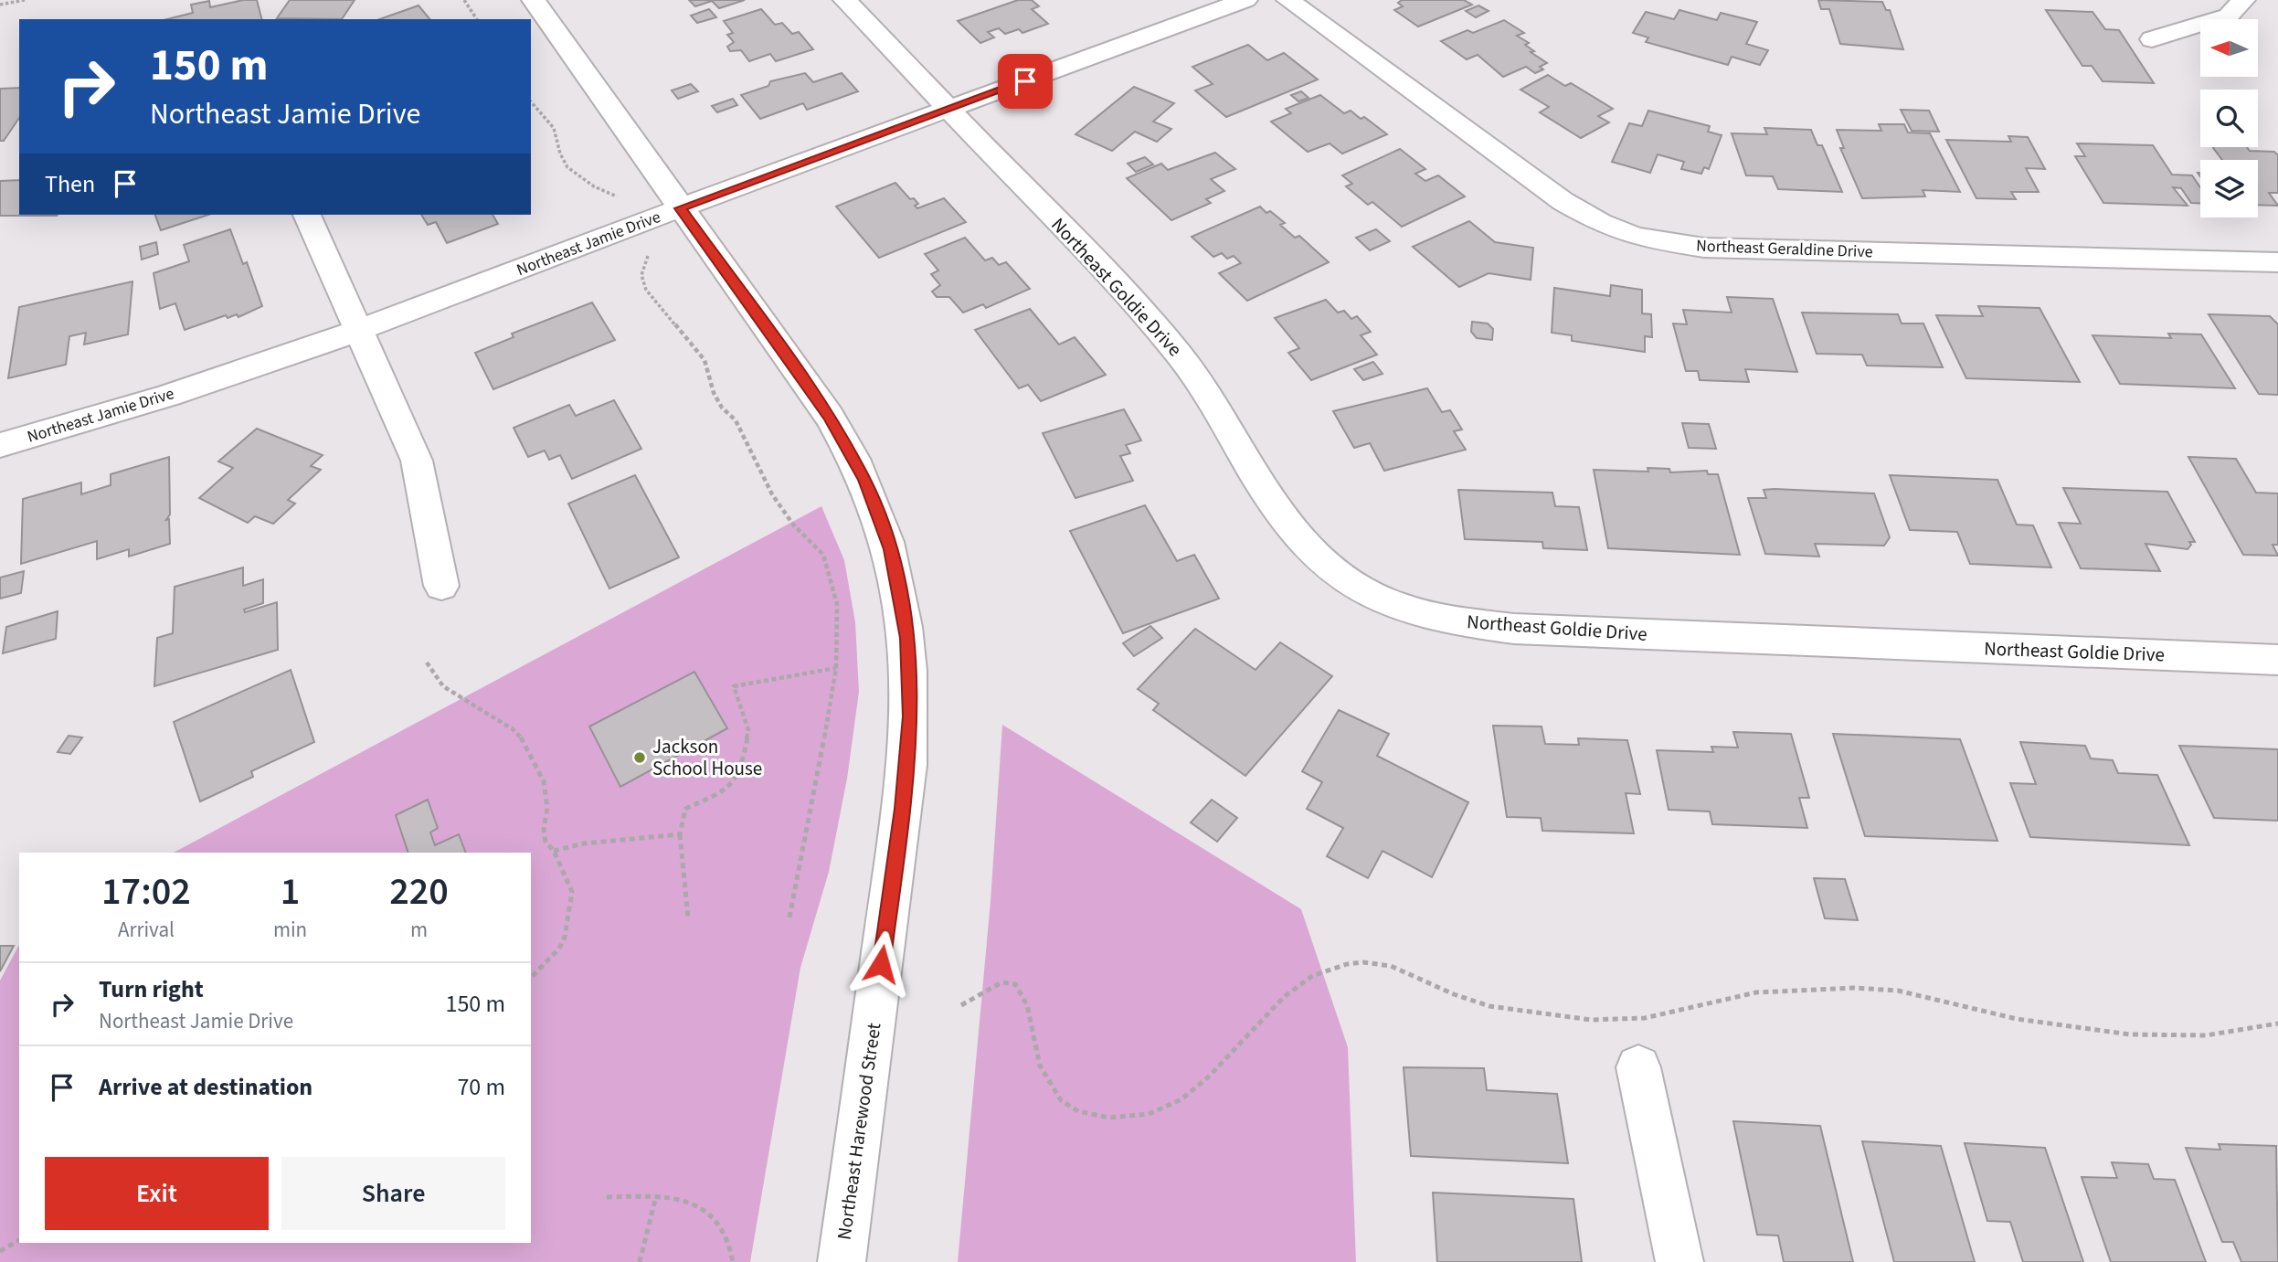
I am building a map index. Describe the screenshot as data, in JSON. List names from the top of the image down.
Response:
{
  "streets": {
    "street": [
      "Northeast Jamie Drive",
      "Northeast Geraldine Drive",
      "Northeast Goldie Drive",
      "Northeast Harewood Street"
    ]
  },
  "crossings": [
    ["Northeast Jamie Drive", "Northeast Goldie Drive"],
    ["Northeast Jamie Drive", "Northeast Harewood Street"]
  ],
  "places": ["Jackson School House"],
  "north": "left",
  "page": {
    "turn": ["150 m", "Northeast Jamie Drive"],
    "then": "Then",
    "eta": [
      "17:02",
      "Arrival",
      "1",
      "min",
      "220",
      "m"
    ],
    "list": [
      {
        "name": "Turn right",
        "note": "Northeast Jamie Drive",
        "value": "150 m"
      },
      {
        "name": "Arrive at destination",
        "value": "70 m"
      }
    ],
    "buttons": ["Exit", "Share"]
  }
}
